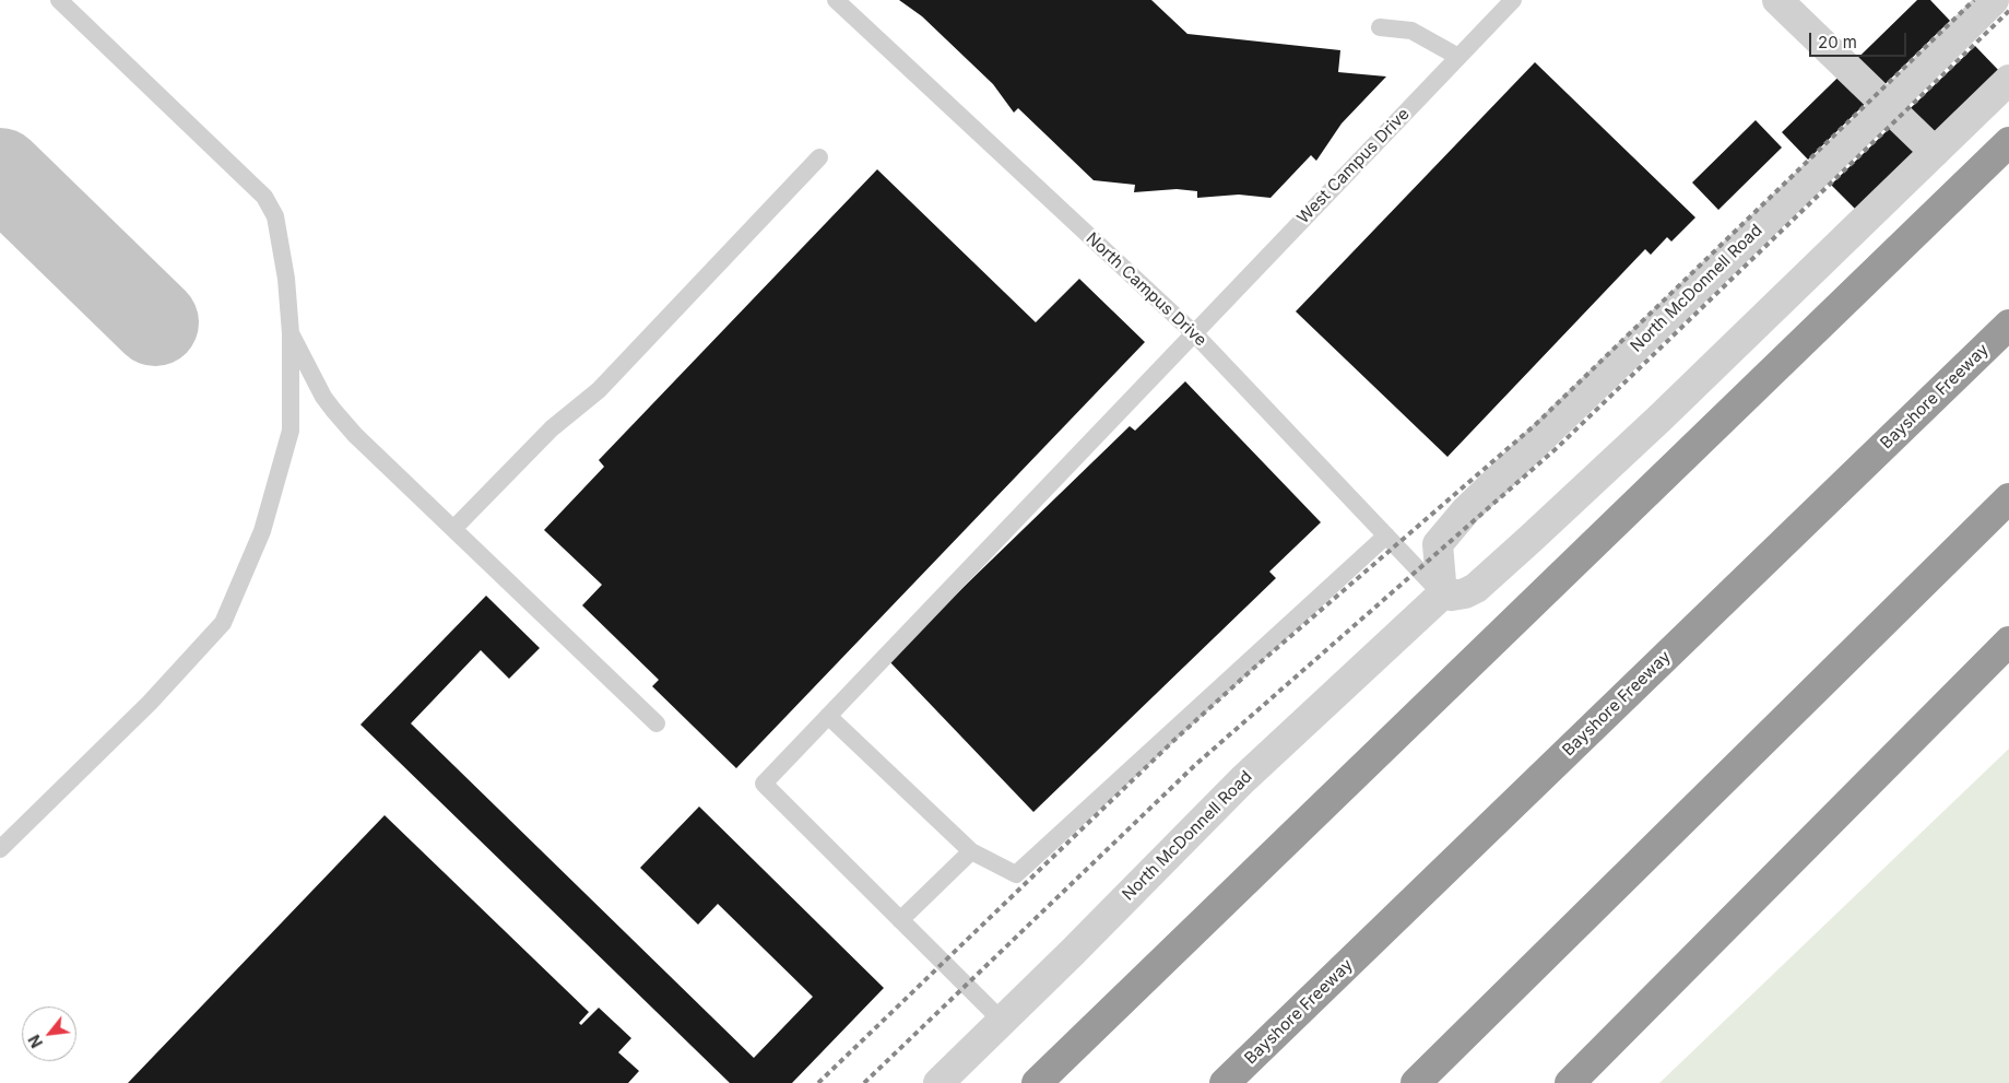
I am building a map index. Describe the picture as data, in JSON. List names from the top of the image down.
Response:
{
  "streets": {
    "highway": ["Bayshore Freeway"],
    "street": ["North McDonnell Road"],
    "lane": ["West Campus Drive", "North Campus Drive"]
  },
  "crossings": [
    ["West Campus Drive", "North Campus Drive"],
    ["North McDonnell Road", "North Campus Drive"]
  ],
  "scale_bar": "20 m",
  "north": "bottom left"
}
